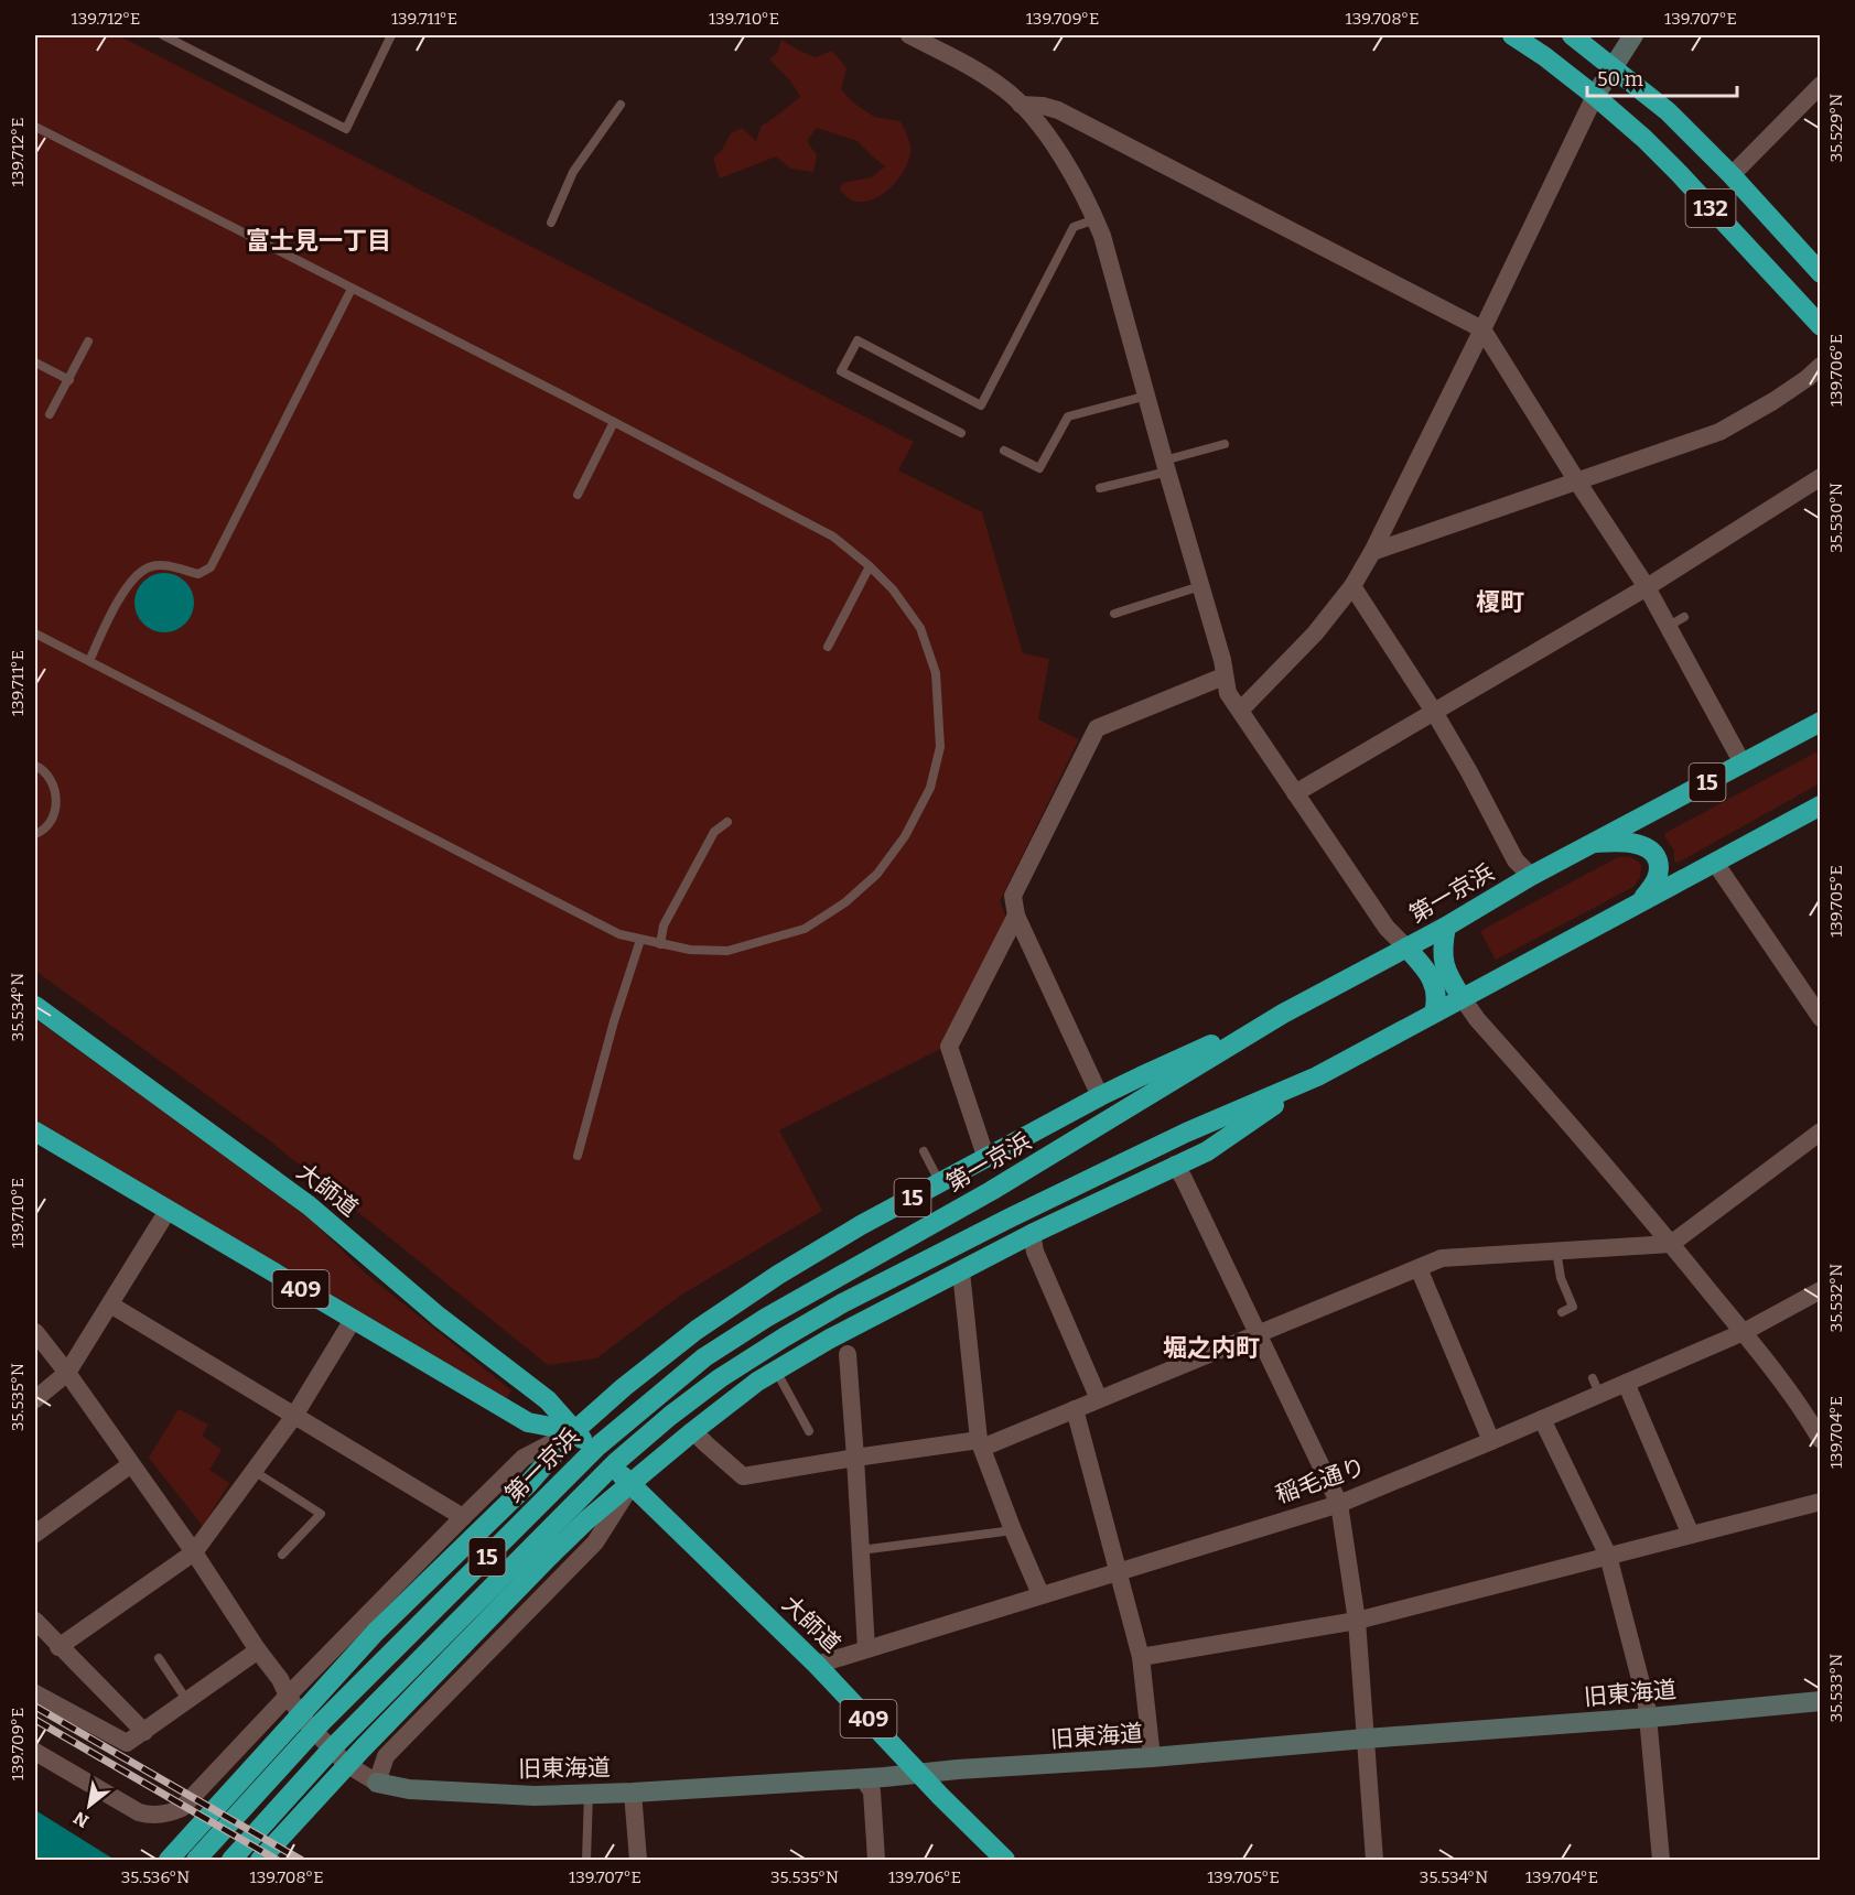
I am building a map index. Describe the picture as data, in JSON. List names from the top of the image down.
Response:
{
  "streets": {
    "highway": [
      "132",
      "15",
      "第一京浜",
      "大師道",
      "409"
    ],
    "street": ["稲毛通り", "旧東海道"]
  },
  "crossings": [
    ["15", "第一京浜"],
    ["15", "大師道"],
    ["15", "409"],
    ["大師道", "409"],
    ["大師道", "稲毛通り"],
    ["大師道", "旧東海道"]
  ],
  "districts": ["富士見一丁目", "榎町", "堀之内町"],
  "scale_bar": "50 m",
  "north": "bottom left",
  "coordinates": [
    "139.712°E",
    "139.711°E",
    "139.710°E",
    "139.709°E",
    "139.708°E",
    "139.707°E",
    "35.529°N",
    "139.706°E",
    "35.530°N",
    "139.705°E",
    "35.534°N",
    "35.532°N",
    "35.535°N",
    "139.704°E",
    "35.533°N",
    "35.536°N"
  ]
}
